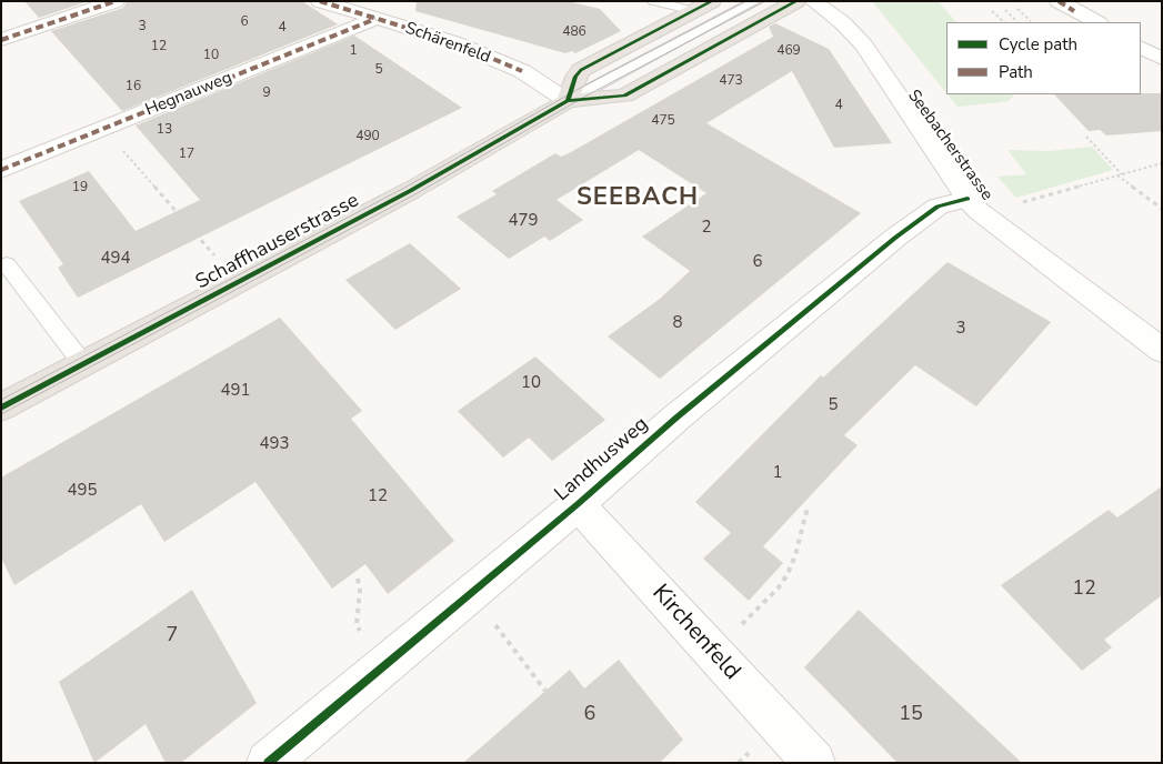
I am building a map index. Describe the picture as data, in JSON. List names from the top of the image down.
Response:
{
  "streets": {
    "main road": ["Schaffhauserstrasse"],
    "street": [
      "Schärenfeld",
      "Hegnauweg",
      "Seebacherstrasse",
      "Landhusweg",
      "Kirchenfeld"
    ]
  },
  "crossings": [
    ["Schärenfeld", "Hegnauweg"],
    ["Schärenfeld", "Schaffhauserstrasse"],
    ["Seebacherstrasse", "Landhusweg"],
    ["Landhusweg", "Kirchenfeld"]
  ],
  "districts": ["SEEBACH"],
  "house_numbers": [
    "6",
    "3",
    "4",
    "486",
    "12",
    "1",
    "469",
    "10",
    "5",
    "473",
    "16",
    "9",
    "4",
    "475",
    "13",
    "490",
    "17",
    "19",
    "479",
    "2",
    "494",
    "6",
    "8",
    "3",
    "10",
    "491",
    "5",
    "493",
    "1",
    "495",
    "12",
    "12",
    "7",
    "6",
    "15"
  ],
  "legend": ["Cycle path", "Path"]
}
